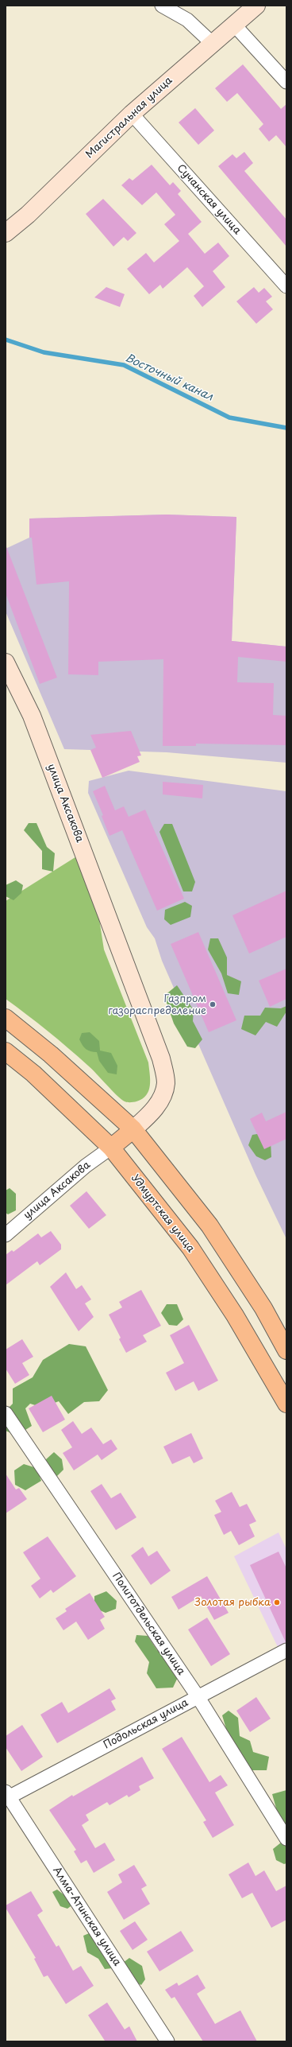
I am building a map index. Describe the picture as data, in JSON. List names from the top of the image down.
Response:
{
  "streets": {
    "main road": ["Удмуртская улица"],
    "street": [
      "Магистральная улица",
      "Сучанская улица",
      "улица Аксакова",
      "Политотдельская улица",
      "Подольская улица",
      "Алма-Атинская улица"
    ]
  },
  "crossings": [
    ["Магистральная улица", "Сучанская улица"],
    ["улица Аксакова", "Удмуртская улица"],
    ["Политотдельская улица", "Подольская улица"],
    ["Подольская улица", "Алма-Атинская улица"]
  ],
  "water": ["Восточный канал"],
  "places": ["Газпром газораспределение", "Золотая рыбка"]
}
